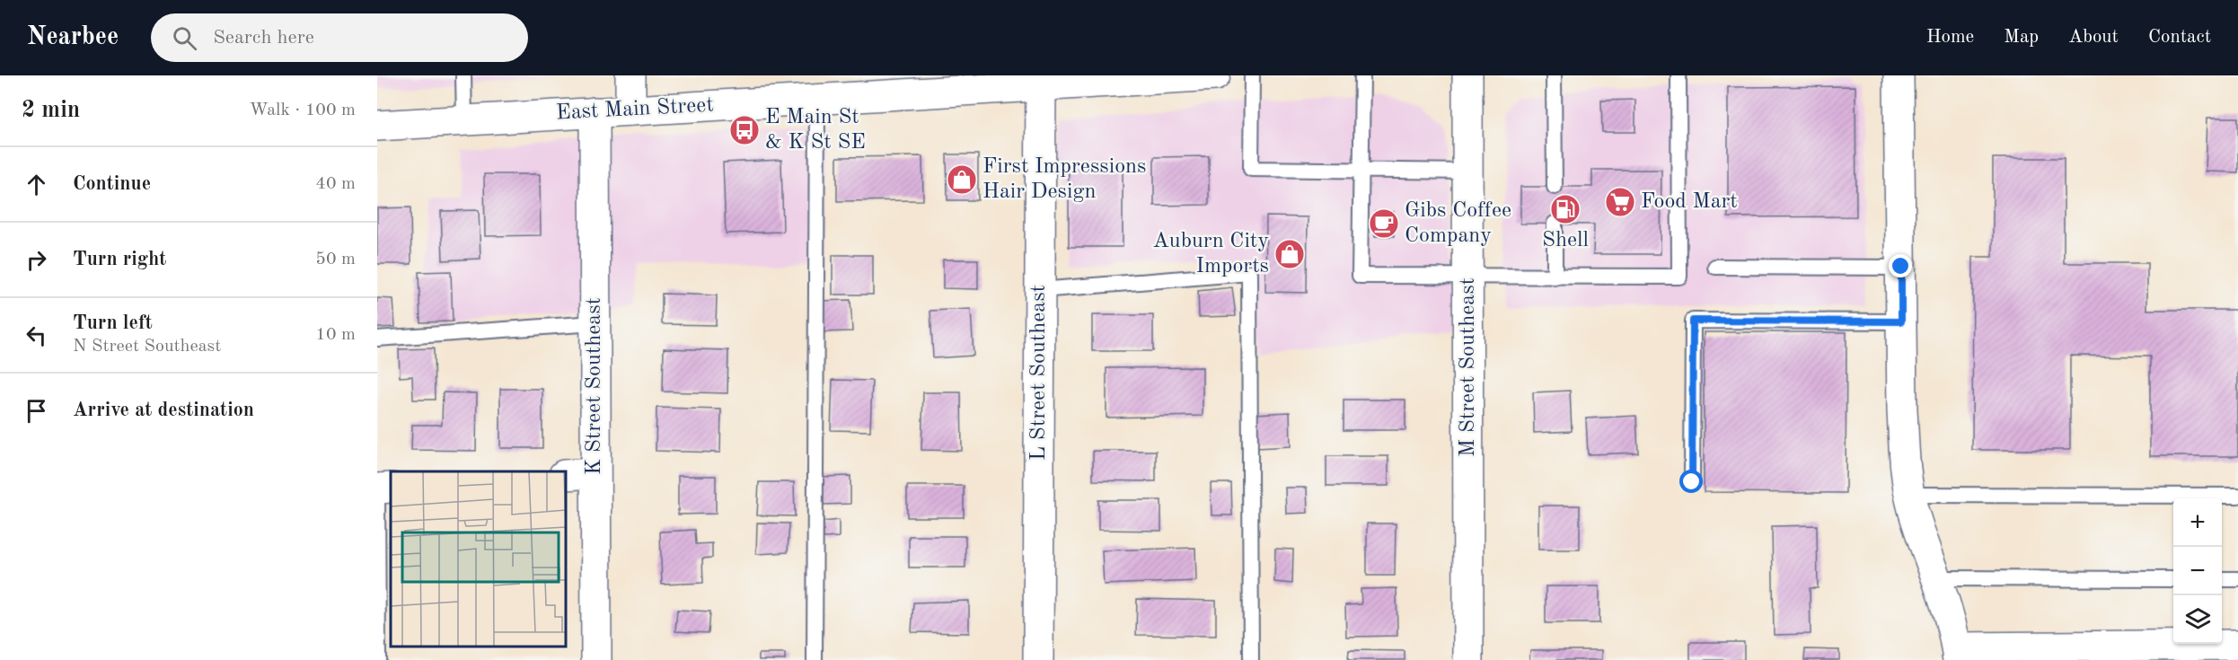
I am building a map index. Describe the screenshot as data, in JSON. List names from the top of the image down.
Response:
{
  "streets": {
    "street": [
      "East Main Street",
      "M Street Southeast",
      "L Street Southeast",
      "K Street Southeast"
    ]
  },
  "crossings": [
    ["East Main Street", "L Street Southeast"],
    ["East Main Street", "K Street Southeast"]
  ],
  "places": {
    "bus stop": ["E Main St & K St SE"],
    "shop": ["First Impressions Hair Design", "Auburn City Imports"],
    "supermarket": ["Food Mart"],
    "fuel station": ["Shell"],
    "cafe": ["Gibs Coffee Company"]
  },
  "page": {
    "header": "Nearbee",
    "search": "Search here",
    "nav": [
      "Home",
      "Map",
      "About",
      "Contact"
    ],
    "heading": ["2 min", "Walk · 100 m"],
    "list": [
      ["Continue", "40 m"],
      ["Turn right", "50 m"],
      ["Turn left", "N Street Southeast", "10 m"],
      "Arrive at destination"
    ],
    "map_buttons": ["+", "−"]
  }
}
